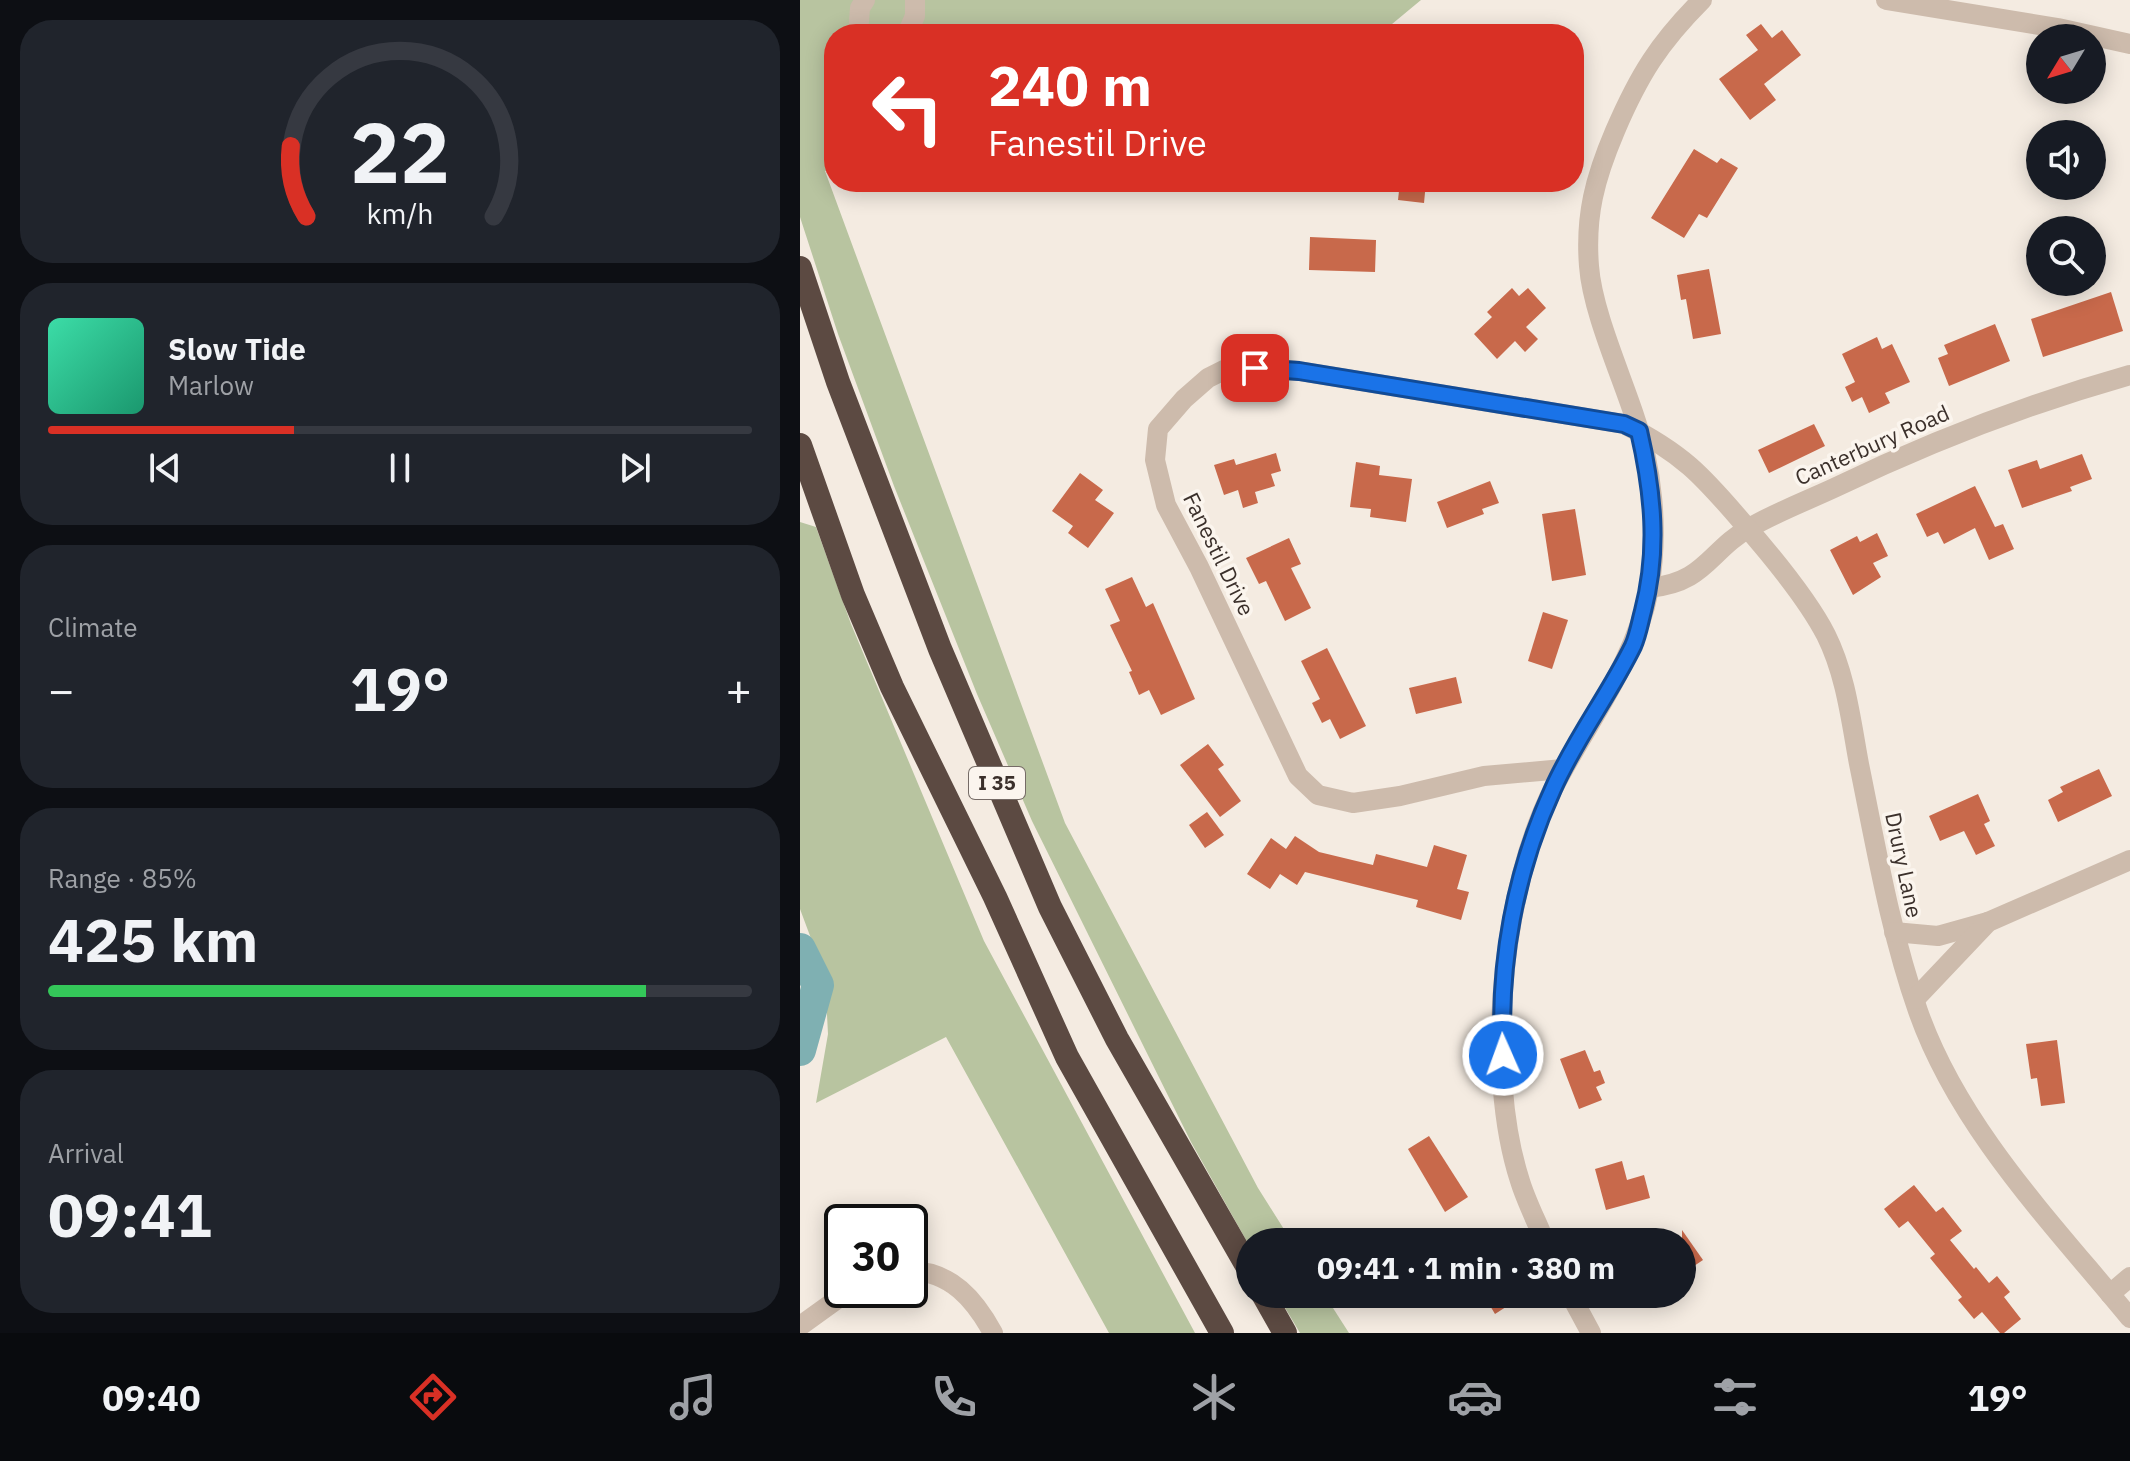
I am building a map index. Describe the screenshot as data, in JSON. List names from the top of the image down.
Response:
{
  "streets": {
    "highway": ["I 35"],
    "street": ["Canterbury Road", "Fanestil Drive", "Drury Lane"]
  },
  "crossings": [
    ["Canterbury Road", "Drury Lane"],
    ["Fanestil Drive", "Drury Lane"]
  ],
  "north": "bottom left",
  "page": {
    "turn": ["240 m", "Fanestil Drive"],
    "song": ["Slow Tide", "Marlow"],
    "tile": [
      "Climate",
      ["Range · 85%", "425 km"],
      ["Arrival", "09:41"]
    ],
    "heat": ["−", "19°", "+"],
    "limit": "30",
    "trip": "09:41 · 1 min · 380 m",
    "tabs": ["09:40", "19°"],
    "gauge": ["22", "km/h"]
  }
}
